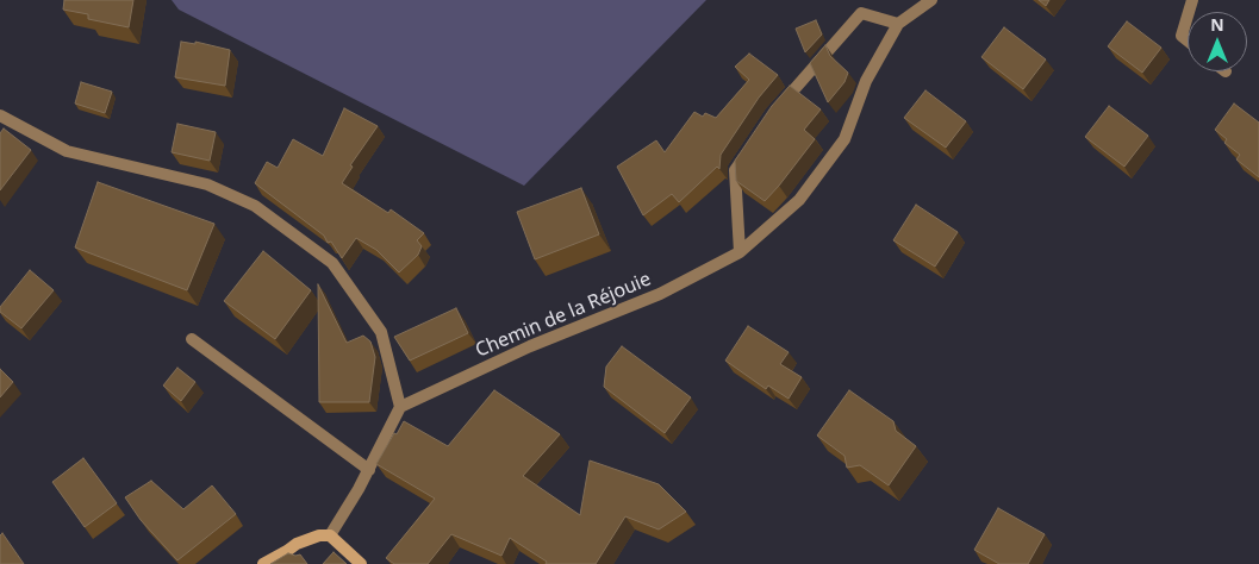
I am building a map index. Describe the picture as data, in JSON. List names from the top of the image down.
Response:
{
  "streets": {
    "street": ["Chemin de la Réjouie"]
  },
  "north": "top"
}
